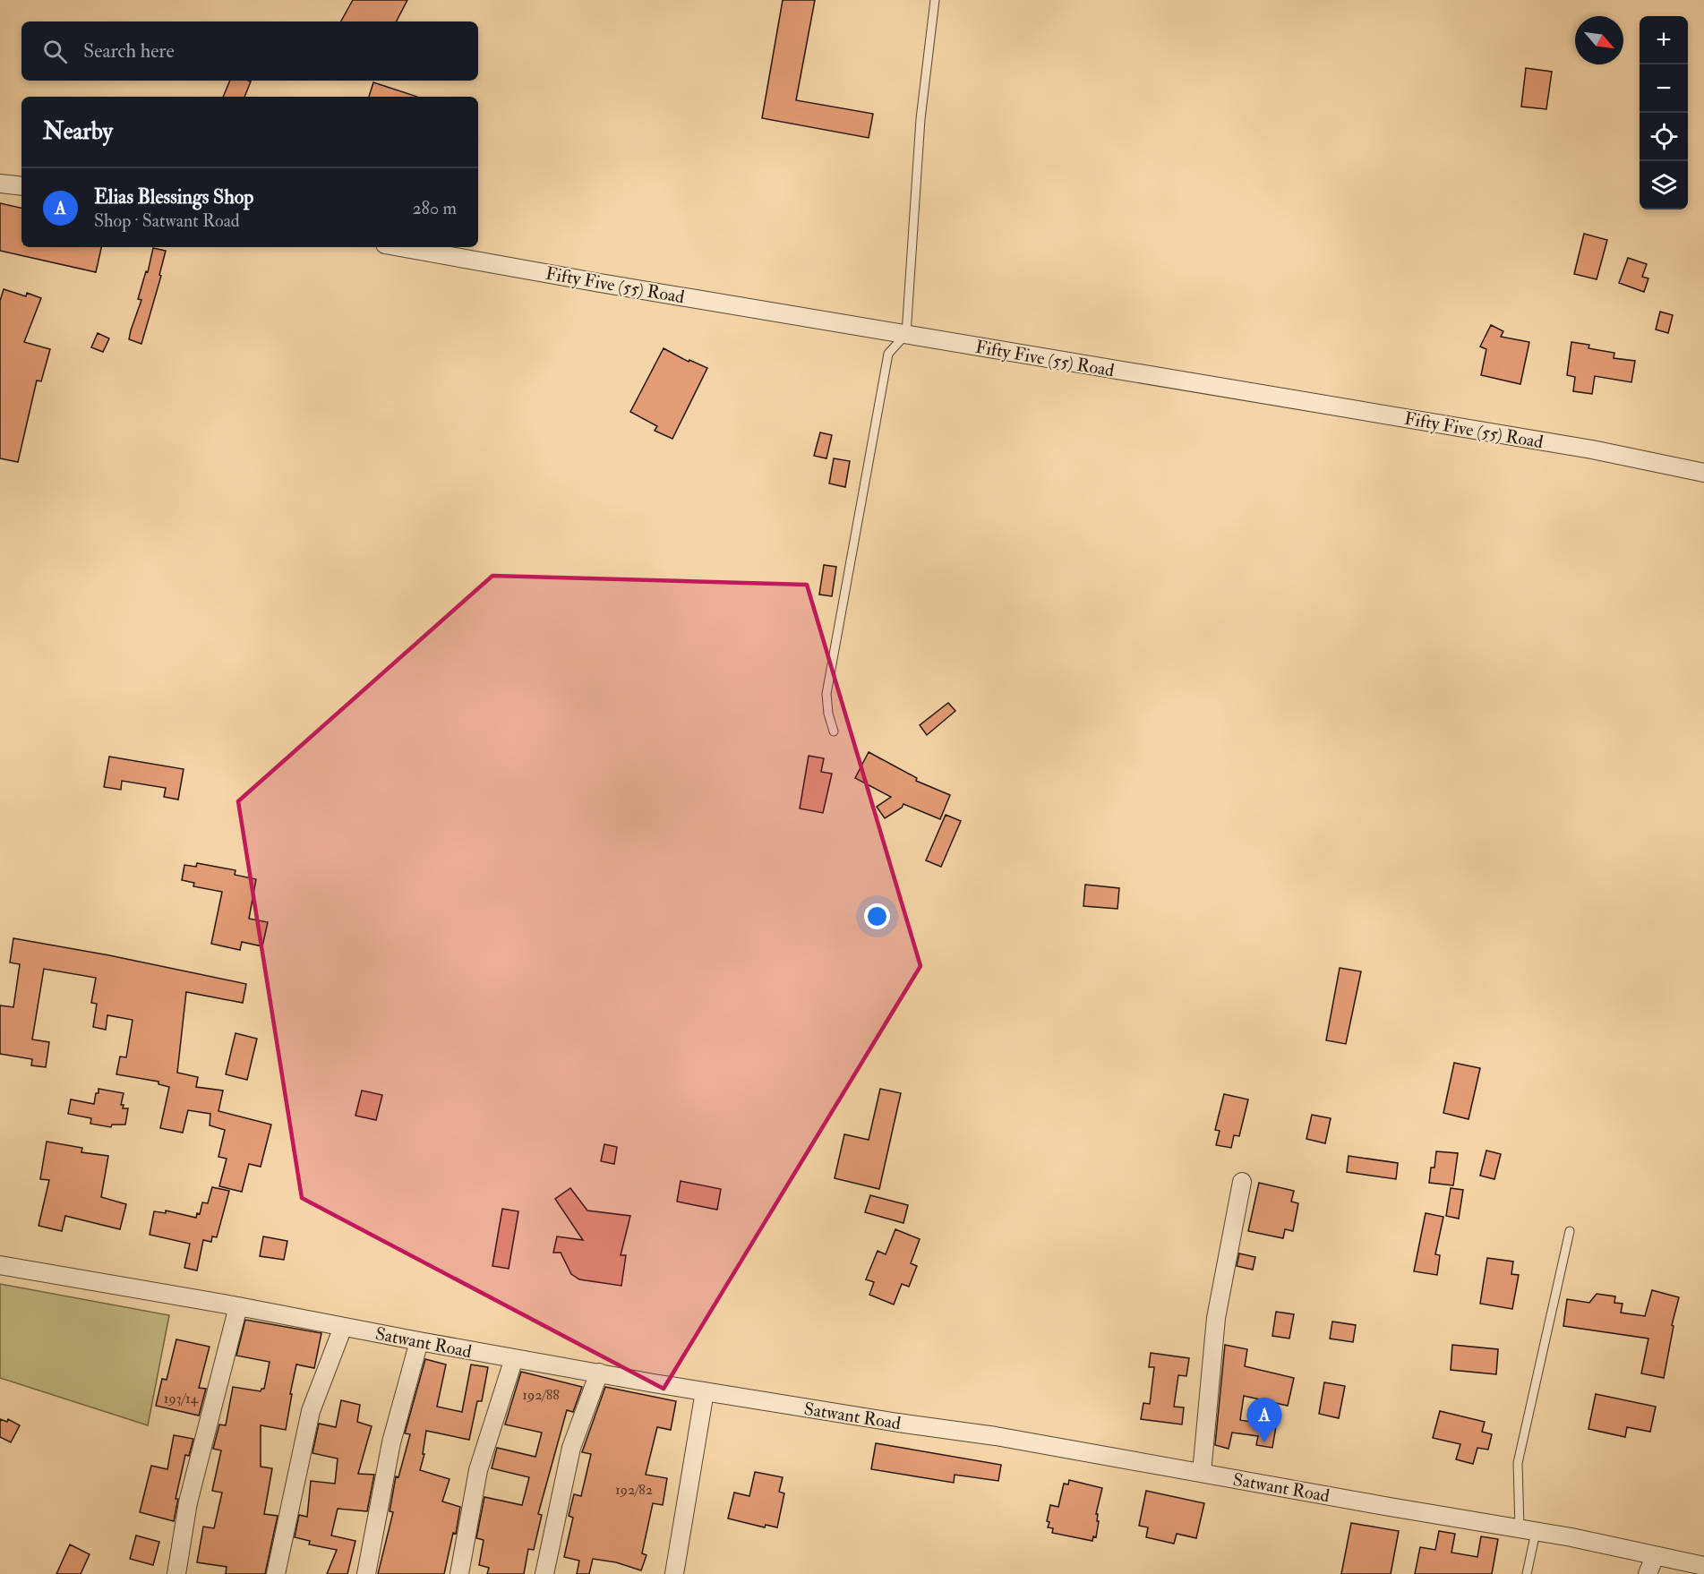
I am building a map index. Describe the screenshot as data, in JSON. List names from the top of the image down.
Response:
{
  "streets": {
    "street": ["Fifty Five (55) Road", "Satwant Road"]
  },
  "house_numbers": ["192/88", "193/14", "192/82"],
  "north": "bottom right",
  "page": {
    "map_buttons": ["+", "−"],
    "search": "Search here",
    "heading": "Nearby",
    "list": [
      {
        "mark": "A",
        "name": "Elias Blessings Shop",
        "note": "Shop · Satwant Road",
        "value": "280 m"
      }
    ],
    "pins": "A"
  }
}
